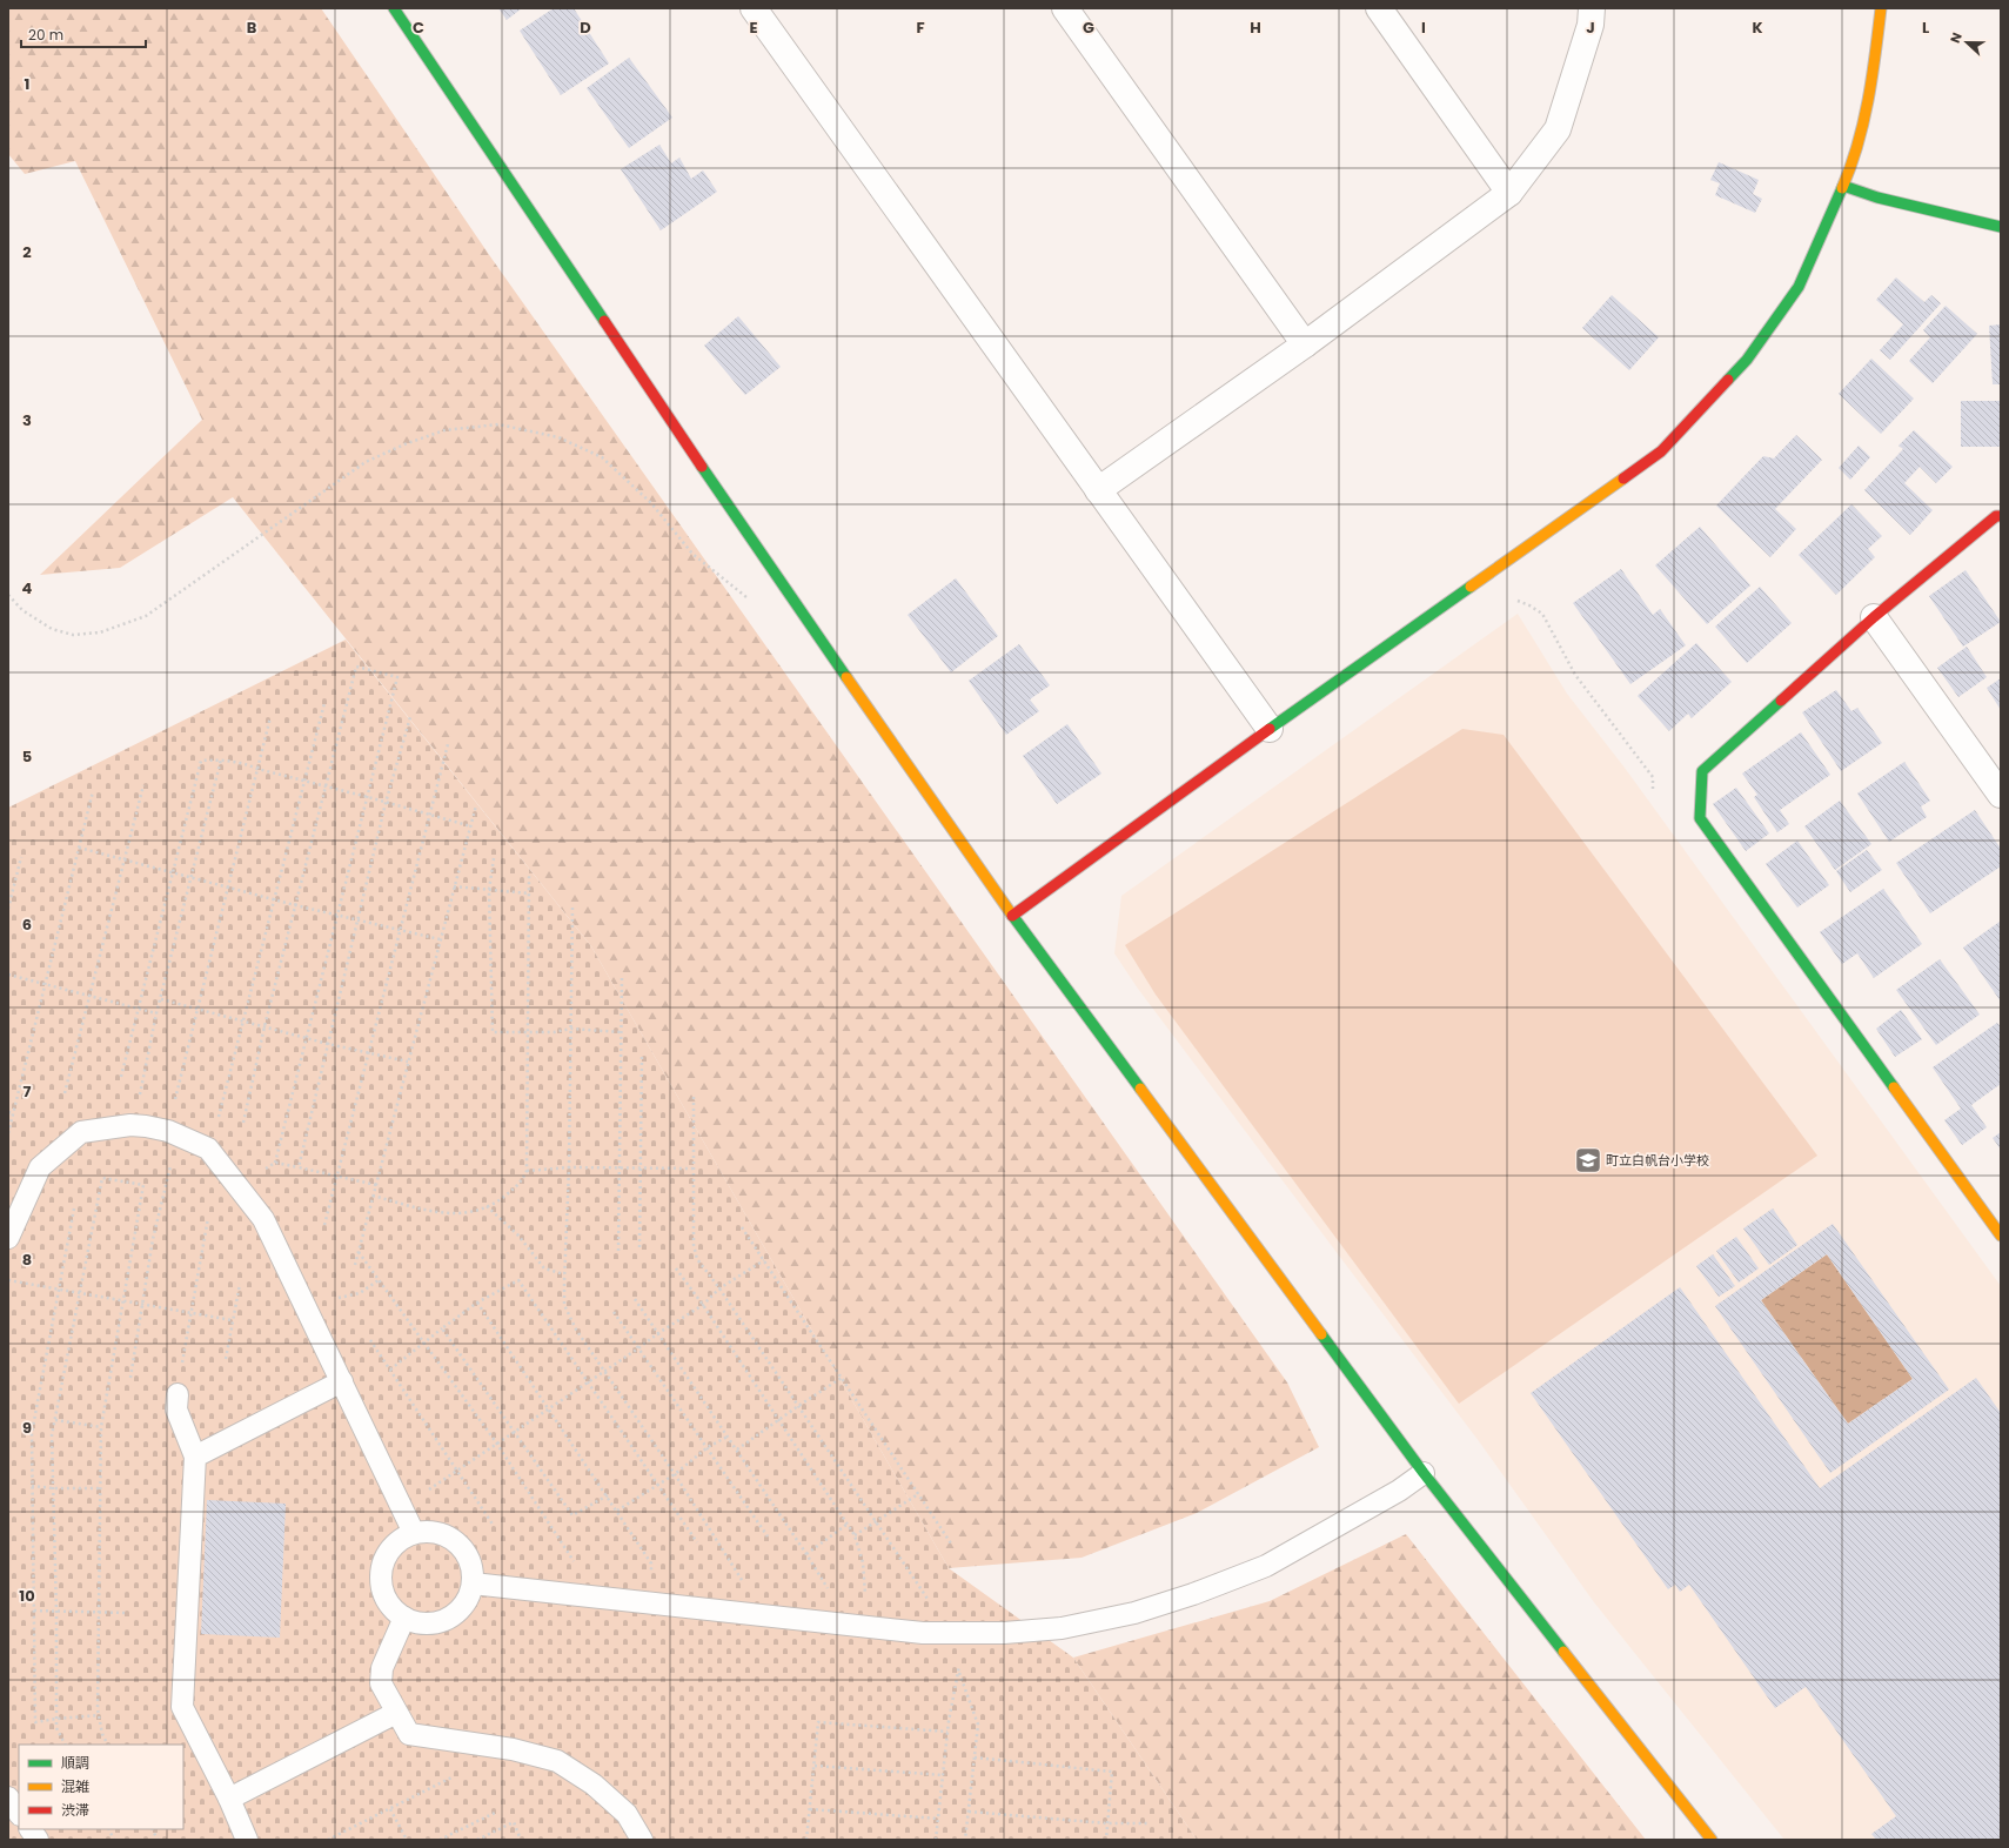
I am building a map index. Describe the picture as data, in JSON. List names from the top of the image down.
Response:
{
  "places": {
    "school or university": ["町立白帆台小学校"]
  },
  "legend": ["順調", "混雑", "渋滞"],
  "scale_bar": "20 m",
  "north": "left",
  "grid": {
    "columns": [
      "B",
      "C",
      "D",
      "E",
      "F",
      "G",
      "H",
      "I",
      "J",
      "K",
      "L"
    ],
    "rows": [
      "1",
      "2",
      "3",
      "4",
      "5",
      "6",
      "7",
      "8",
      "9",
      "10"
    ]
  }
}
